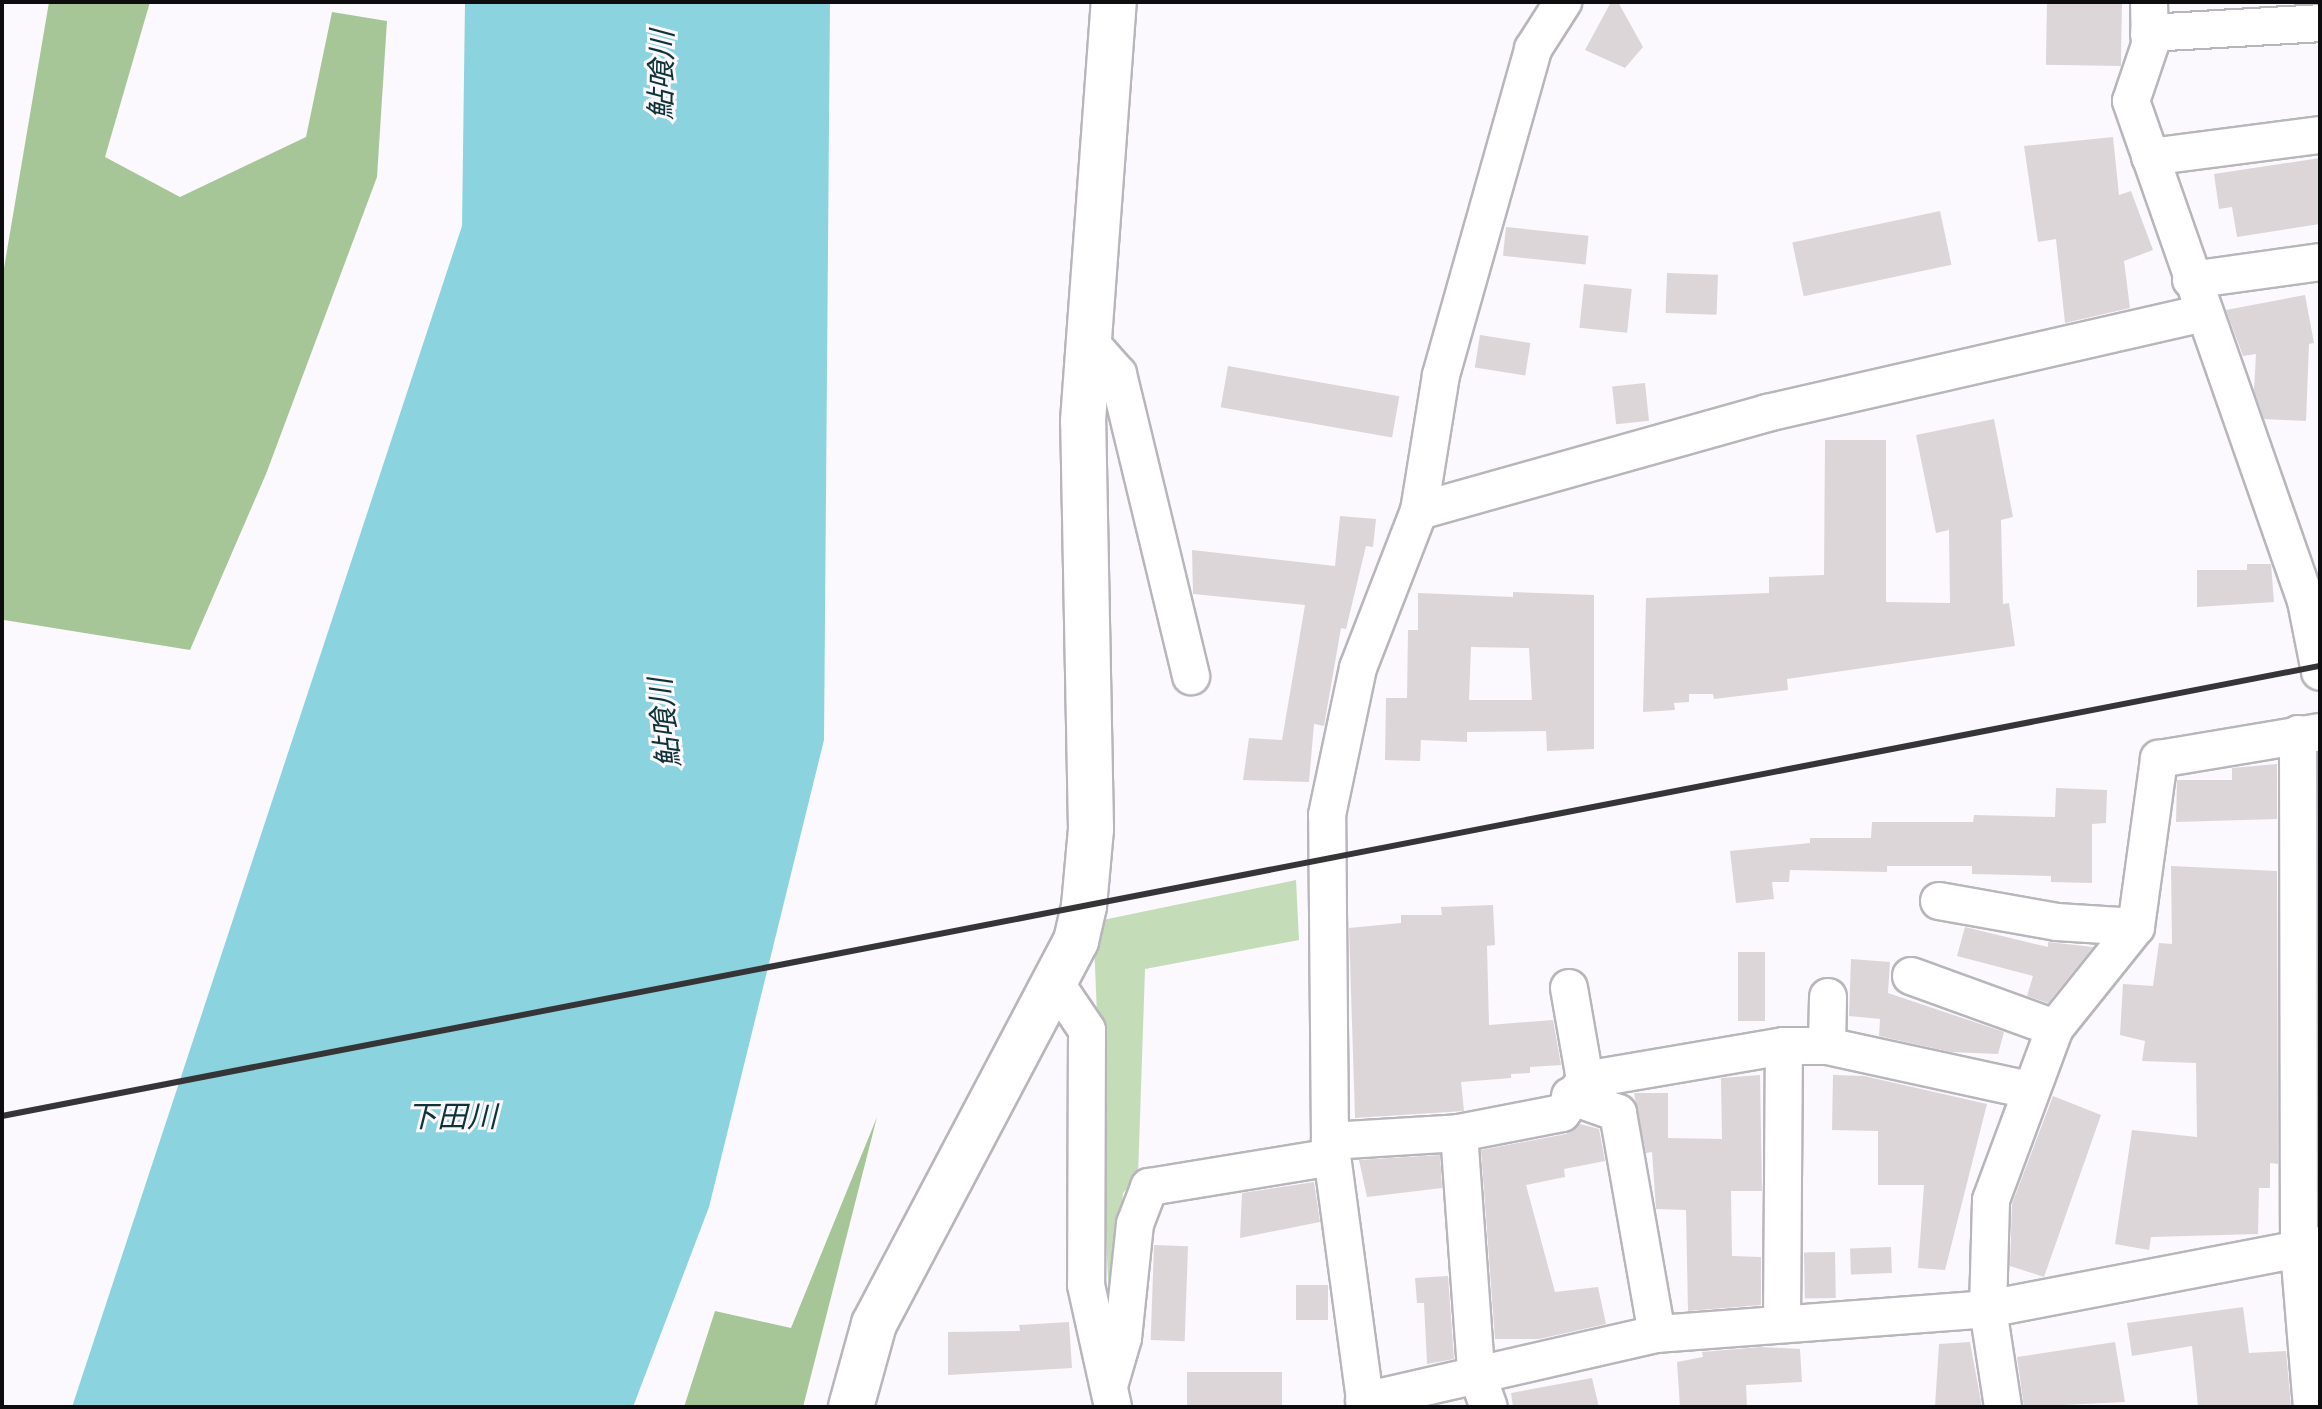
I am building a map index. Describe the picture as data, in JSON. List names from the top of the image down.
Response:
{
  "water": ["鮎喰川", "下田川"]
}
